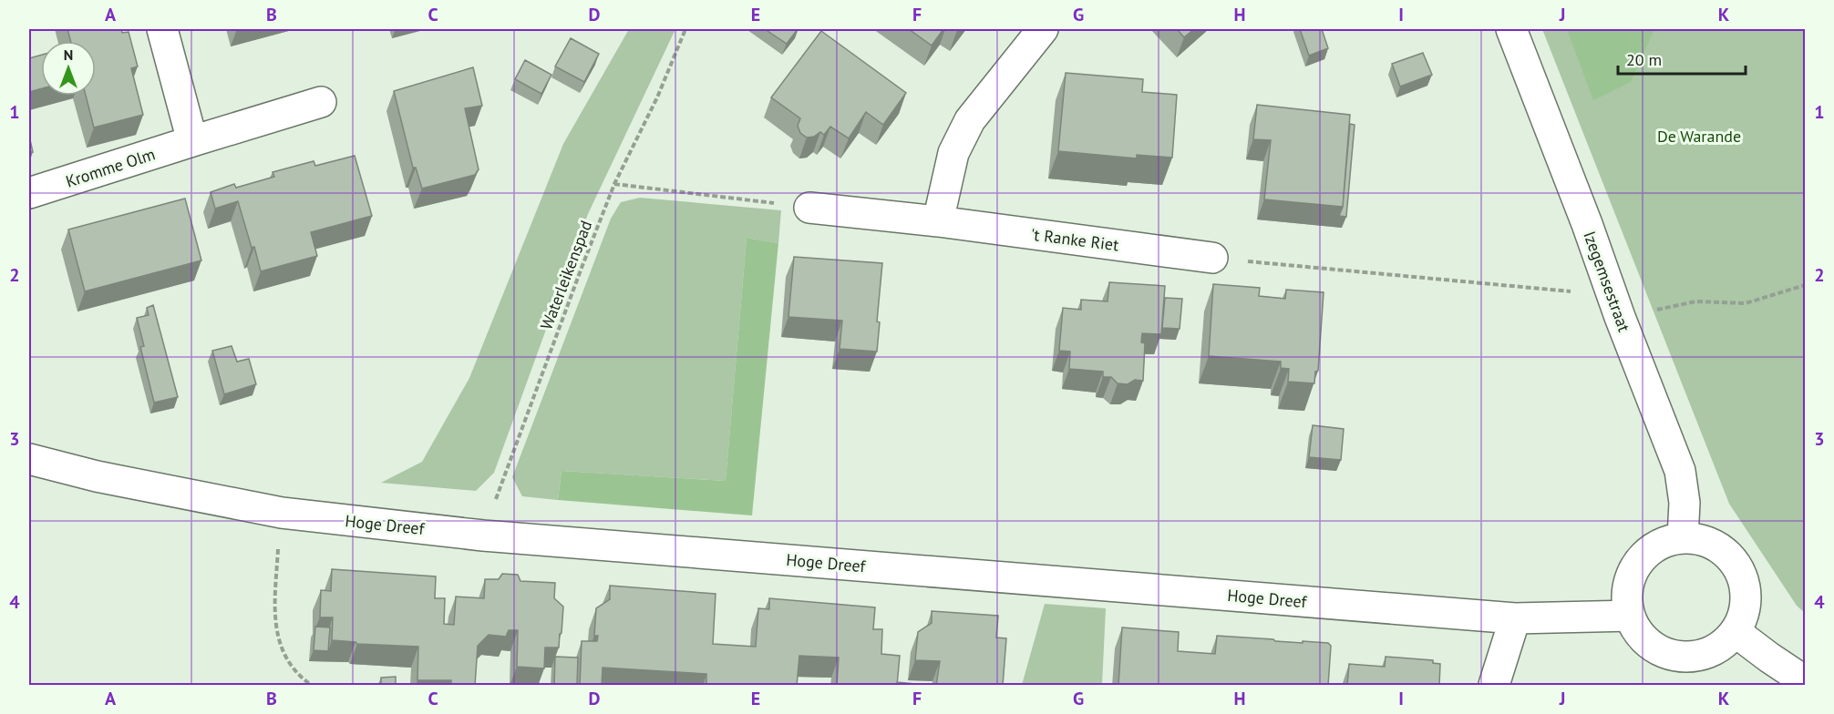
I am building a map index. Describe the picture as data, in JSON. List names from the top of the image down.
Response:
{
  "streets": {
    "street": [
      "Kromme Olm",
      "'t Ranke Riet",
      "Izegemsestraat",
      "Hoge Dreef"
    ],
    "path": ["Waterleikenspad"]
  },
  "crossings": [
    ["Waterleikenspad", "Hoge Dreef"],
    ["Izegemsestraat", "Hoge Dreef"]
  ],
  "parks": ["De Warande"],
  "scale_bar": "20 m",
  "north": "top",
  "grid": {
    "columns": [
      "A",
      "B",
      "C",
      "D",
      "E",
      "F",
      "G",
      "H",
      "I",
      "J",
      "K"
    ],
    "rows": [
      "1",
      "2",
      "3",
      "4"
    ]
  }
}
